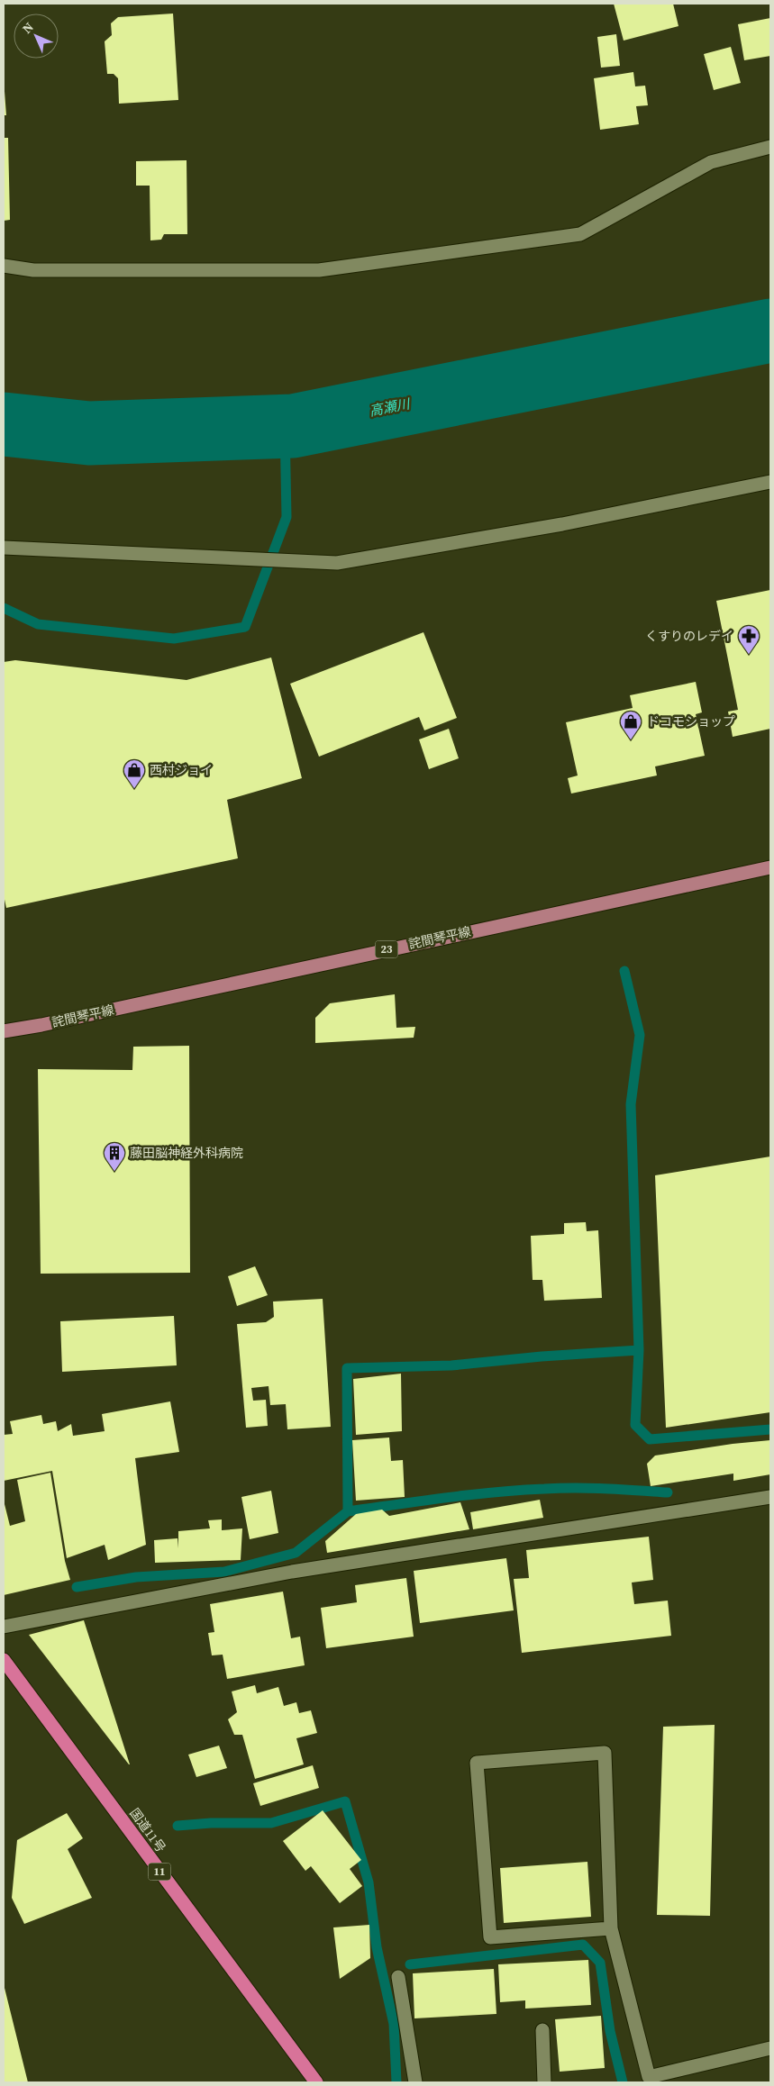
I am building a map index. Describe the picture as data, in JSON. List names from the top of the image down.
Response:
{
  "streets": {
    "highway": ["国道11号", "11"],
    "main road": ["詫間琴平線", "23"]
  },
  "water": ["高瀬川"],
  "places": {
    "pharmacy": ["くすりのレデイ"],
    "shop": ["ドコモショップ", "西村ジョイ"],
    "building": ["藤田脳神経外科病院"]
  },
  "north": "top left"
}
